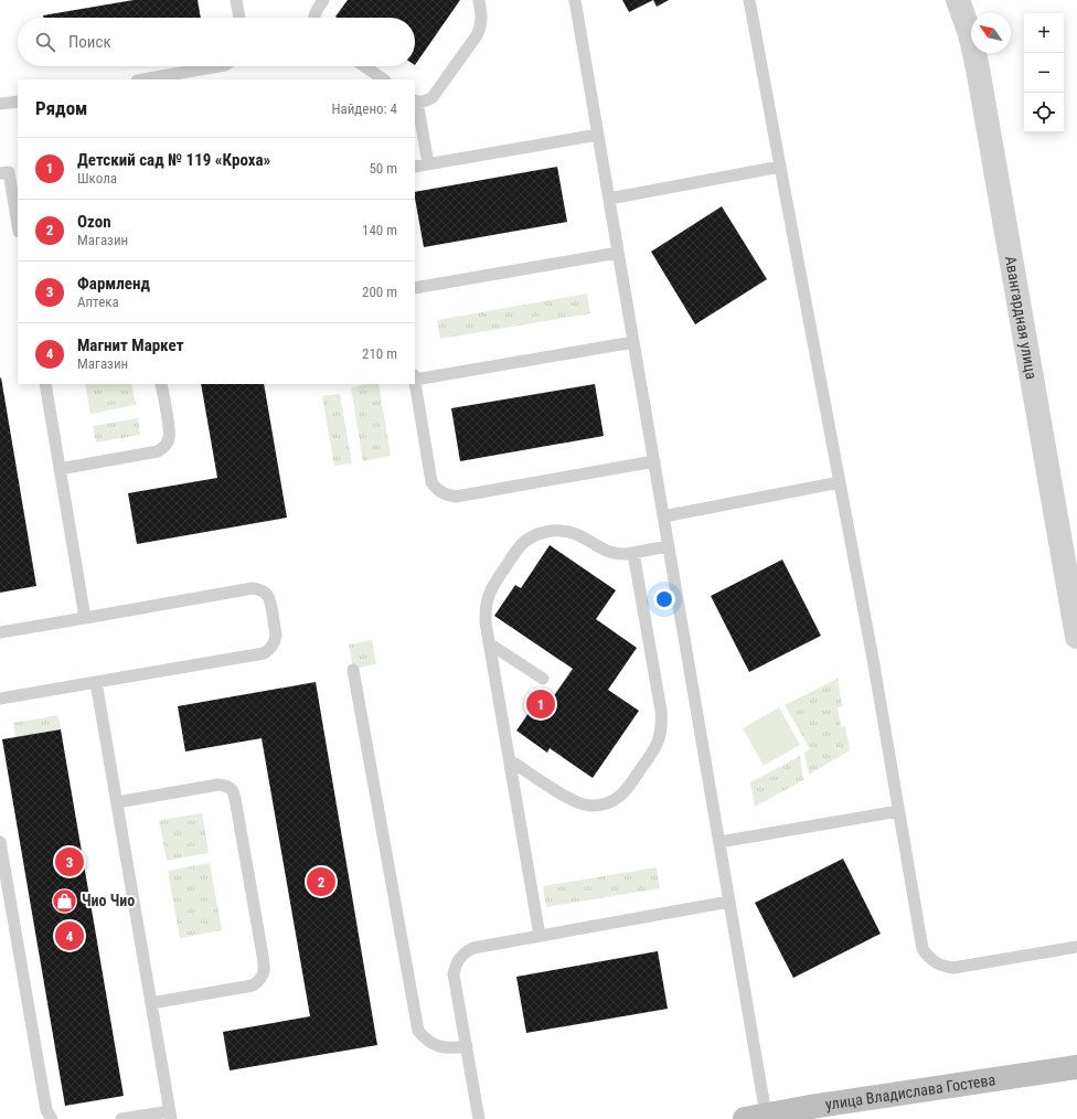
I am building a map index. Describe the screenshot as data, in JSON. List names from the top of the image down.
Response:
{
  "streets": {
    "main road": ["улица Владислава Гостева"],
    "street": ["Авангардная улица"]
  },
  "places": {
    "shop": ["Чио Чио"]
  },
  "north": "top left",
  "page": {
    "map_buttons": ["+", "−"],
    "search": "Поиск",
    "heading": ["Рядом", "Найдено: 4"],
    "list": [
      {
        "mark": "1",
        "name": "Детский сад № 119 «Кроха»",
        "note": "Школа",
        "value": "50 m"
      },
      {
        "mark": "2",
        "name": "Ozon",
        "note": "Магазин",
        "value": "140 m"
      },
      {
        "mark": "3",
        "name": "Фармленд",
        "note": "Аптека",
        "value": "200 m"
      },
      {
        "mark": "4",
        "name": "Магнит Маркет",
        "note": "Магазин",
        "value": "210 m"
      }
    ],
    "pins": [
      "1",
      "3",
      "2",
      "4"
    ]
  }
}
